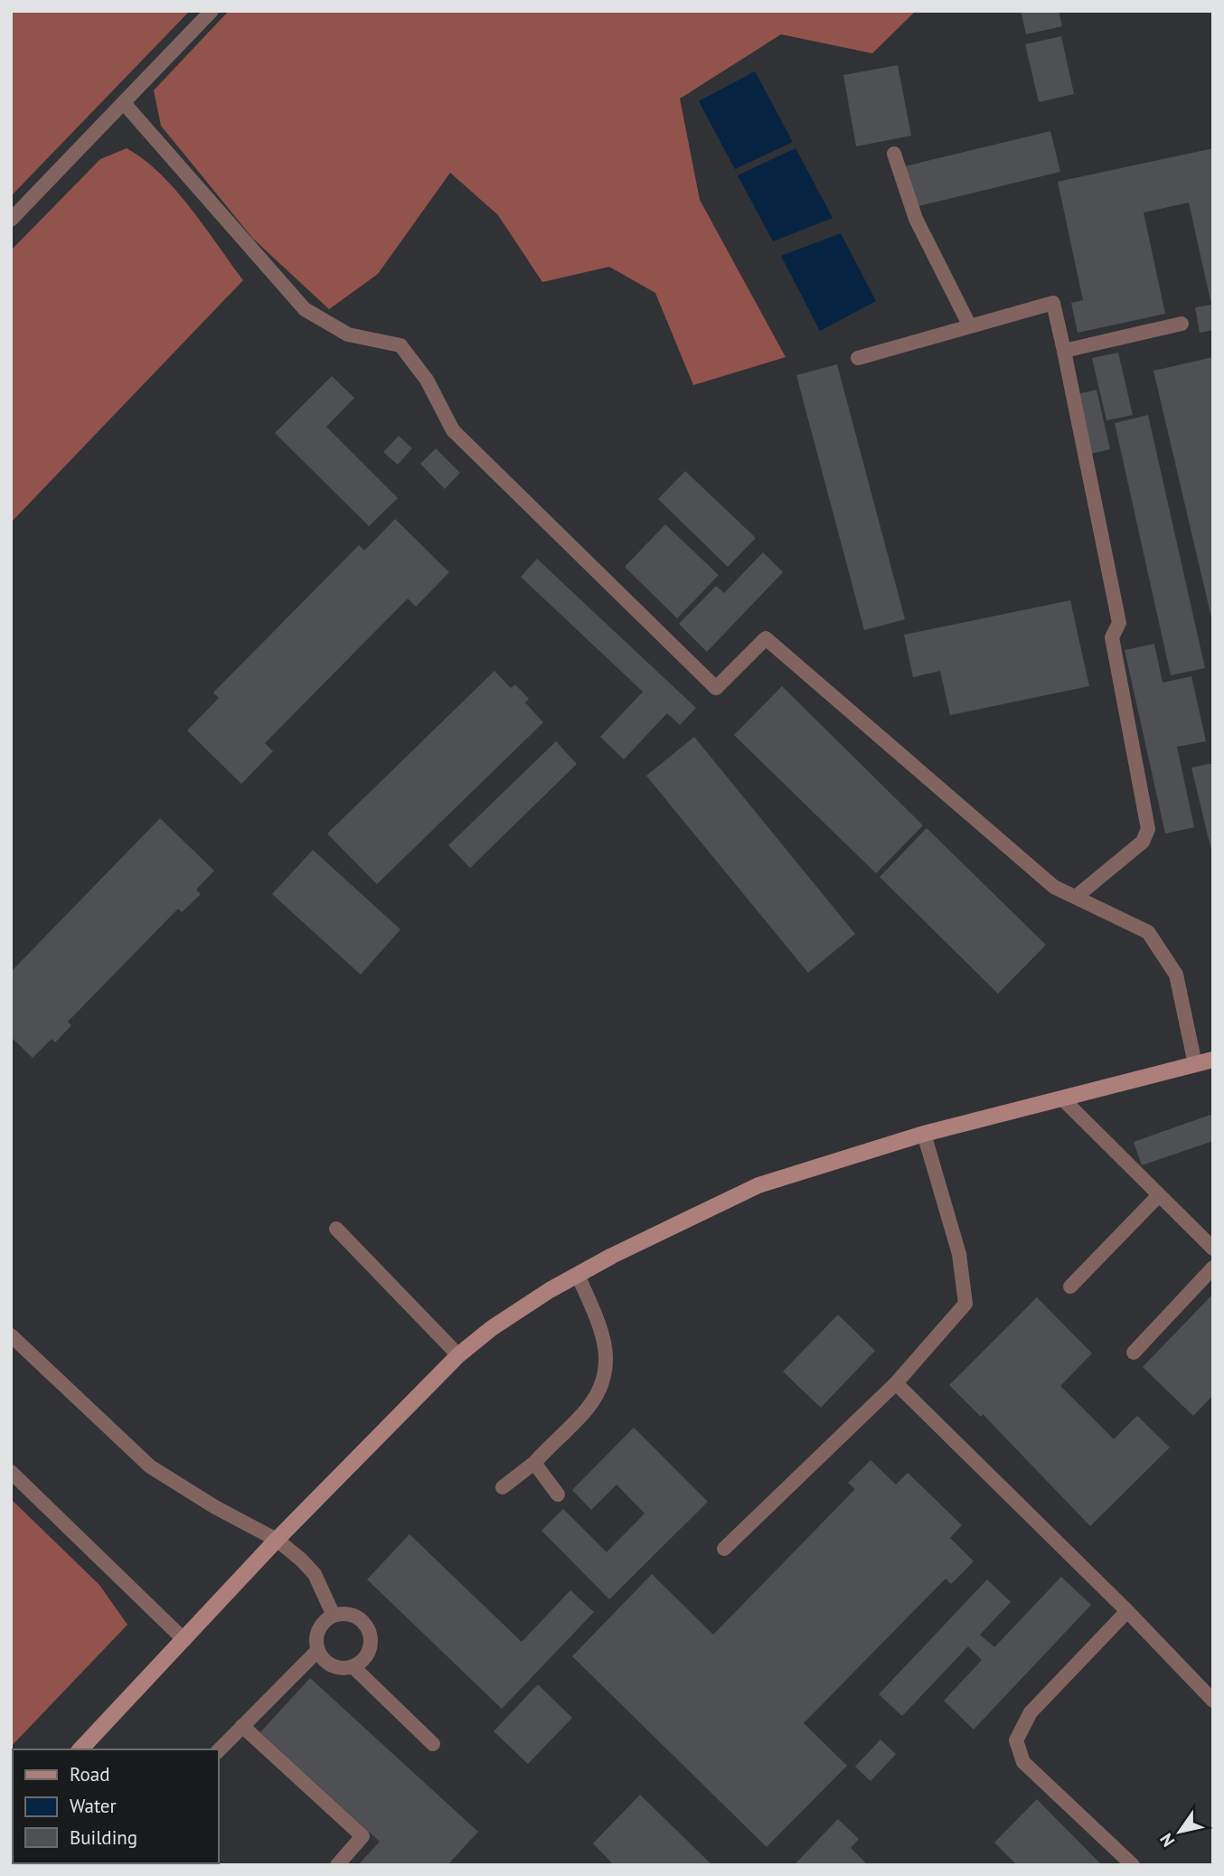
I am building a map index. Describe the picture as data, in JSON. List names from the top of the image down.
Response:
{
  "legend": ["Road", "Water", "Building"],
  "north": "bottom left"
}
